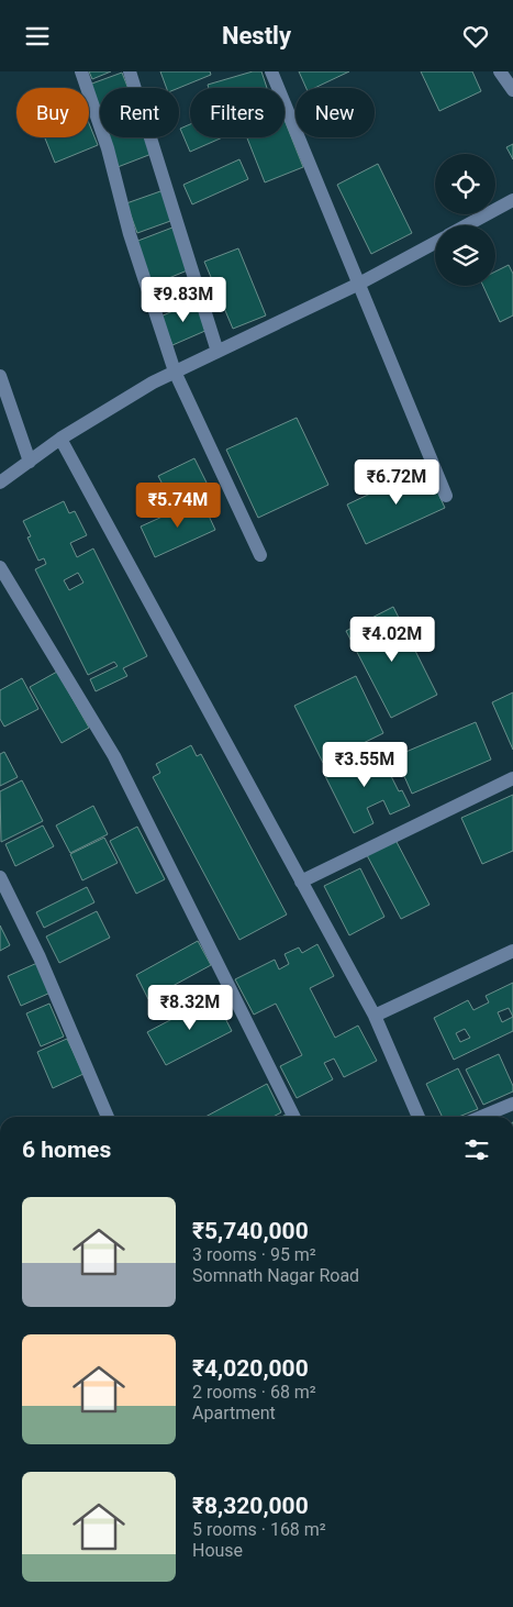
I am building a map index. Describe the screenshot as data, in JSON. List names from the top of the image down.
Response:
{
  "page": {
    "header": "Nestly",
    "chip": [
      "Buy",
      "Rent",
      "Filters",
      "New"
    ],
    "price": [
      "₹9.83M",
      "₹6.72M",
      "₹5.74M",
      "₹4.02M",
      "₹3.55M",
      "₹8.32M"
    ],
    "heading": "6 homes",
    "list": [
      {
        "name": "₹5,740,000",
        "note": "3 rooms · 95 m² · Somnath Nagar Road"
      },
      {
        "name": "₹4,020,000",
        "note": "2 rooms · 68 m² · Apartment"
      },
      {
        "name": "₹8,320,000",
        "note": "5 rooms · 168 m² · House"
      }
    ]
  }
}
